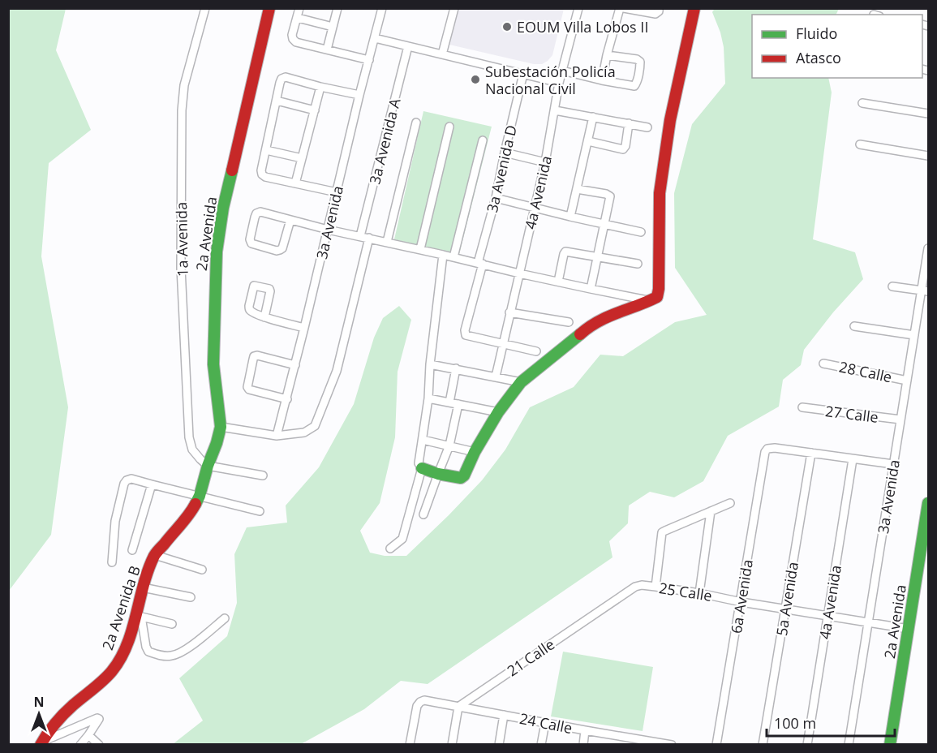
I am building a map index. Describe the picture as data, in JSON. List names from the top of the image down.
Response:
{
  "streets": {
    "street": [
      "3a Avenida A",
      "3a Avenida D",
      "4a Avenida",
      "3a Avenida",
      "2a Avenida",
      "1a Avenida",
      "28 Calle",
      "27 Calle",
      "25 Calle",
      "6a Avenida",
      "5a Avenida",
      "2a Avenida B",
      "21 Calle",
      "24 Calle"
    ]
  },
  "crossings": [
    ["3a Avenida D", "4a Avenida"],
    ["4a Avenida", "25 Calle"],
    ["3a Avenida", "28 Calle"],
    ["3a Avenida", "27 Calle"],
    ["3a Avenida", "25 Calle"],
    ["2a Avenida", "1a Avenida"],
    ["2a Avenida", "25 Calle"],
    ["2a Avenida", "2a Avenida B"],
    ["1a Avenida", "2a Avenida B"],
    ["25 Calle", "6a Avenida"],
    ["25 Calle", "5a Avenida"],
    ["25 Calle", "21 Calle"],
    ["6a Avenida", "5a Avenida"],
    ["21 Calle", "24 Calle"]
  ],
  "places": ["EOUM Villa Lobos II", "Subestación Policía Nacional Civil"],
  "legend": ["Fluido", "Atasco"],
  "scale_bar": "100 m",
  "north": "top"
}
